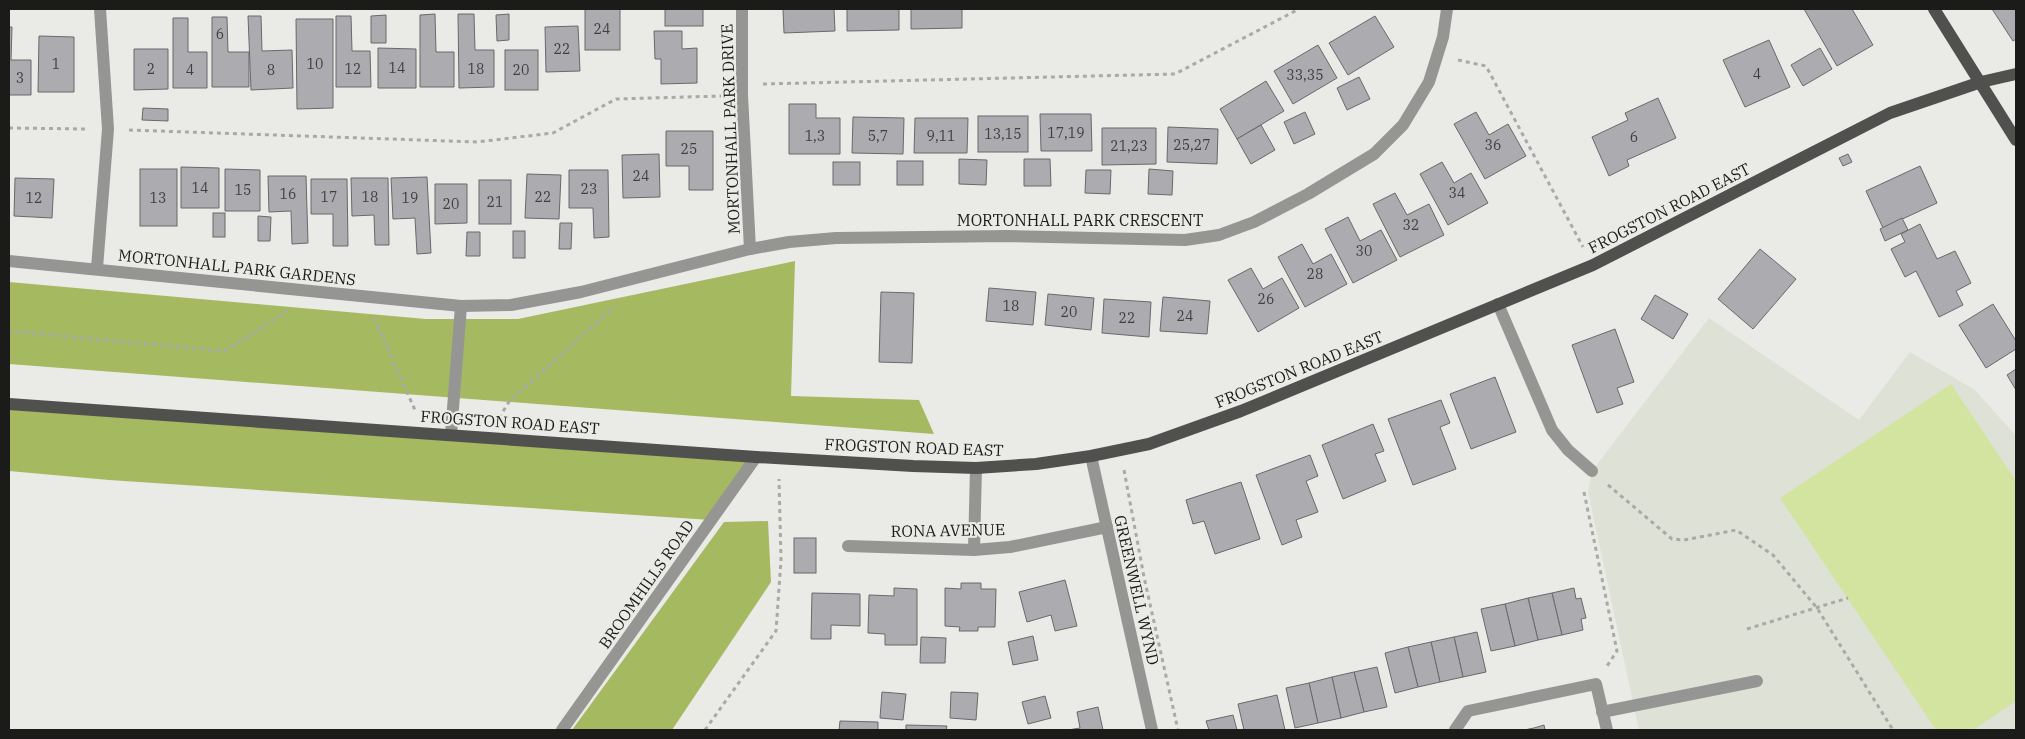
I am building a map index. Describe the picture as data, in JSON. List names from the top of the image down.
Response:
{
  "streets": {
    "main road": ["FROGSTON ROAD EAST"],
    "street": [
      "MORTONHALL PARK DRIVE",
      "MORTONHALL PARK CRESCENT",
      "MORTONHALL PARK GARDENS",
      "RONA AVENUE",
      "BROOMHILLS ROAD",
      "GREENWELL WYND"
    ]
  },
  "crossings": [
    ["MORTONHALL PARK DRIVE", "MORTONHALL PARK CRESCENT"],
    ["MORTONHALL PARK DRIVE", "MORTONHALL PARK GARDENS"],
    ["FROGSTON ROAD EAST", "BROOMHILLS ROAD"],
    ["FROGSTON ROAD EAST", "GREENWELL WYND"],
    ["MORTONHALL PARK CRESCENT", "MORTONHALL PARK GARDENS"],
    ["RONA AVENUE", "GREENWELL WYND"]
  ],
  "house_numbers": [
    "24",
    "6",
    "22",
    "1",
    "10",
    "14",
    "2",
    "12",
    "18",
    "4",
    "8",
    "20",
    "4",
    "33,35",
    "3",
    "17,19",
    "13,15",
    "1,3",
    "5,7",
    "9,11",
    "6",
    "25,27",
    "36",
    "21,23",
    "25",
    "24",
    "14",
    "23",
    "15",
    "34",
    "16",
    "17",
    "18",
    "22",
    "12",
    "13",
    "19",
    "21",
    "20",
    "32",
    "30",
    "28",
    "26",
    "18",
    "20",
    "24",
    "22"
  ]
}
